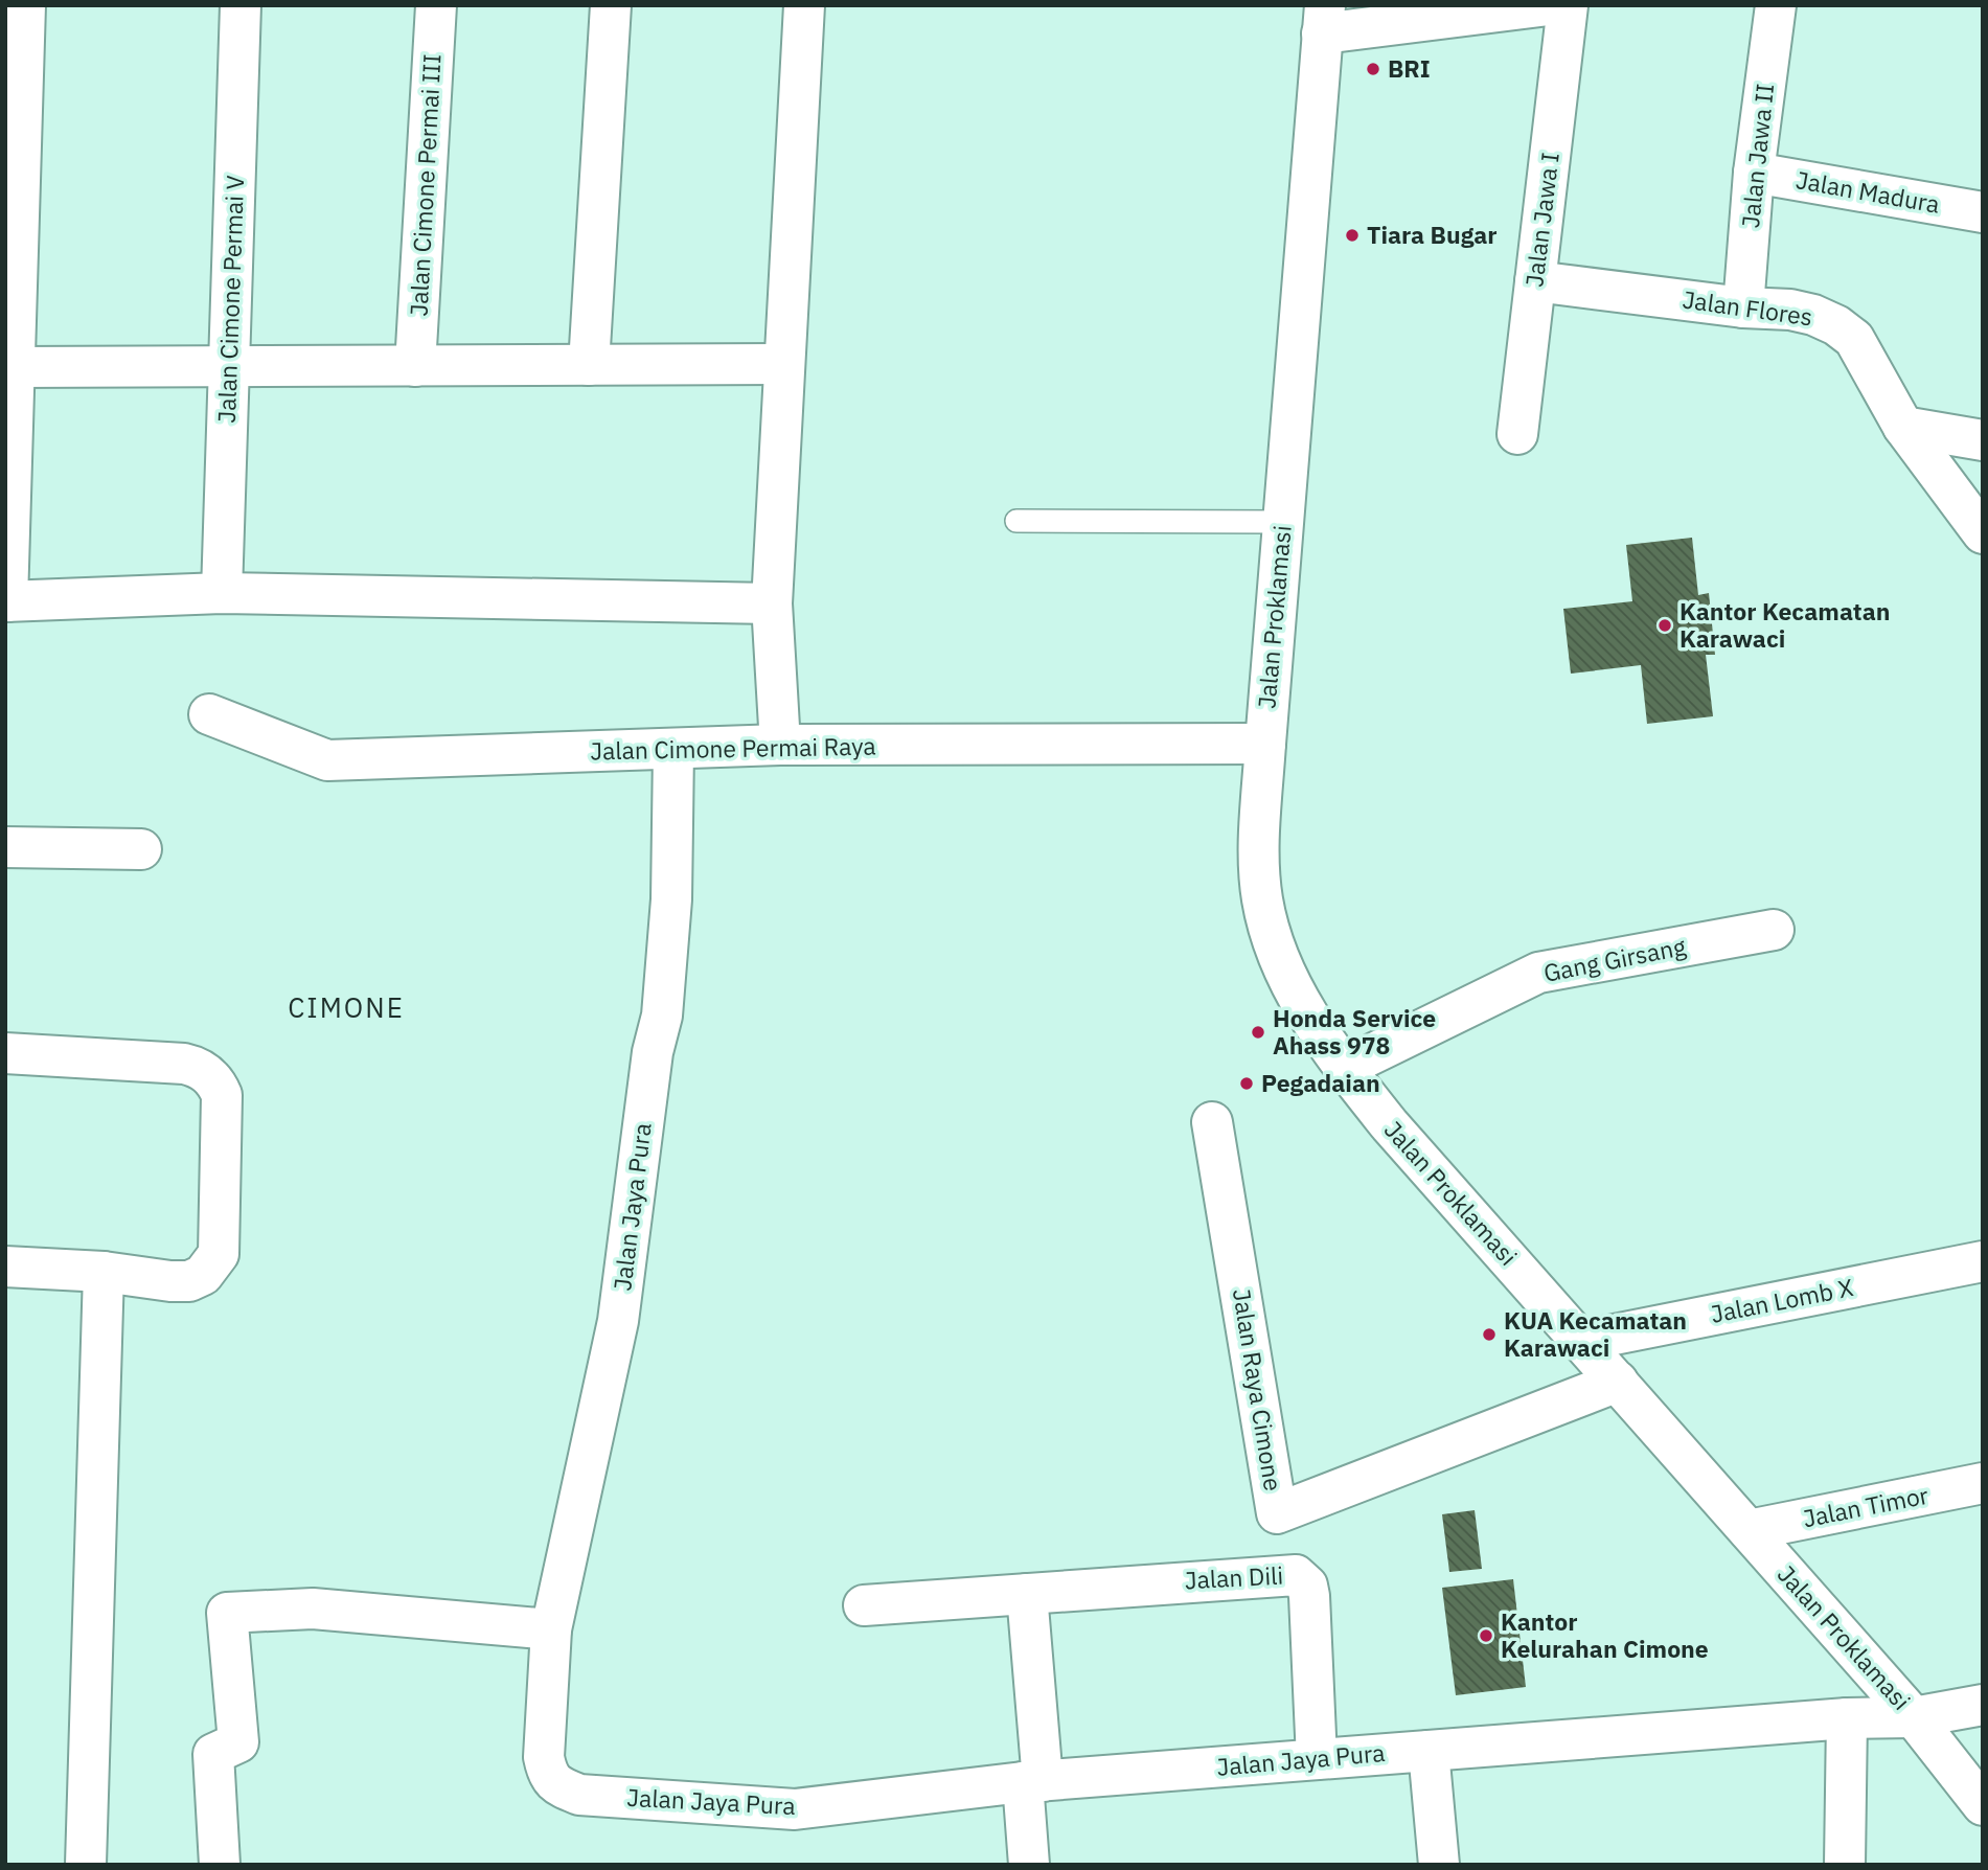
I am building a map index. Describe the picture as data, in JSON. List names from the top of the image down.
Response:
{
  "streets": {
    "street": [
      "Jalan Jawa II",
      "Jalan Cimone Permai III",
      "Jalan Madura",
      "Jalan Jawa I",
      "Jalan Cimone Permai V",
      "Jalan Flores",
      "Jalan Proklamasi",
      "Jalan Cimone Permai Raya",
      "Gang Girsang",
      "Jalan Jaya Pura",
      "Jalan Lomb X",
      "Jalan Raya Cimone",
      "Jalan Timor",
      "Jalan Dili"
    ]
  },
  "crossings": [
    ["Jalan Jawa II", "Jalan Madura"],
    ["Jalan Jawa II", "Jalan Flores"],
    ["Jalan Jawa I", "Jalan Flores"],
    ["Jalan Proklamasi", "Jalan Cimone Permai Raya"],
    ["Jalan Proklamasi", "Gang Girsang"],
    ["Jalan Proklamasi", "Jalan Jaya Pura"],
    ["Jalan Proklamasi", "Jalan Lomb X"],
    ["Jalan Proklamasi", "Jalan Raya Cimone"],
    ["Jalan Proklamasi", "Jalan Timor"],
    ["Jalan Cimone Permai Raya", "Jalan Jaya Pura"],
    ["Jalan Jaya Pura", "Jalan Dili"]
  ],
  "districts": ["CIMONE"],
  "places": [
    "BRI",
    "Tiara Bugar",
    "Kantor Kecamatan Karawaci",
    "Honda Service Ahass 978",
    "Pegadaian",
    "KUA Kecamatan Karawaci",
    "Kantor Kelurahan Cimone"
  ]
}
